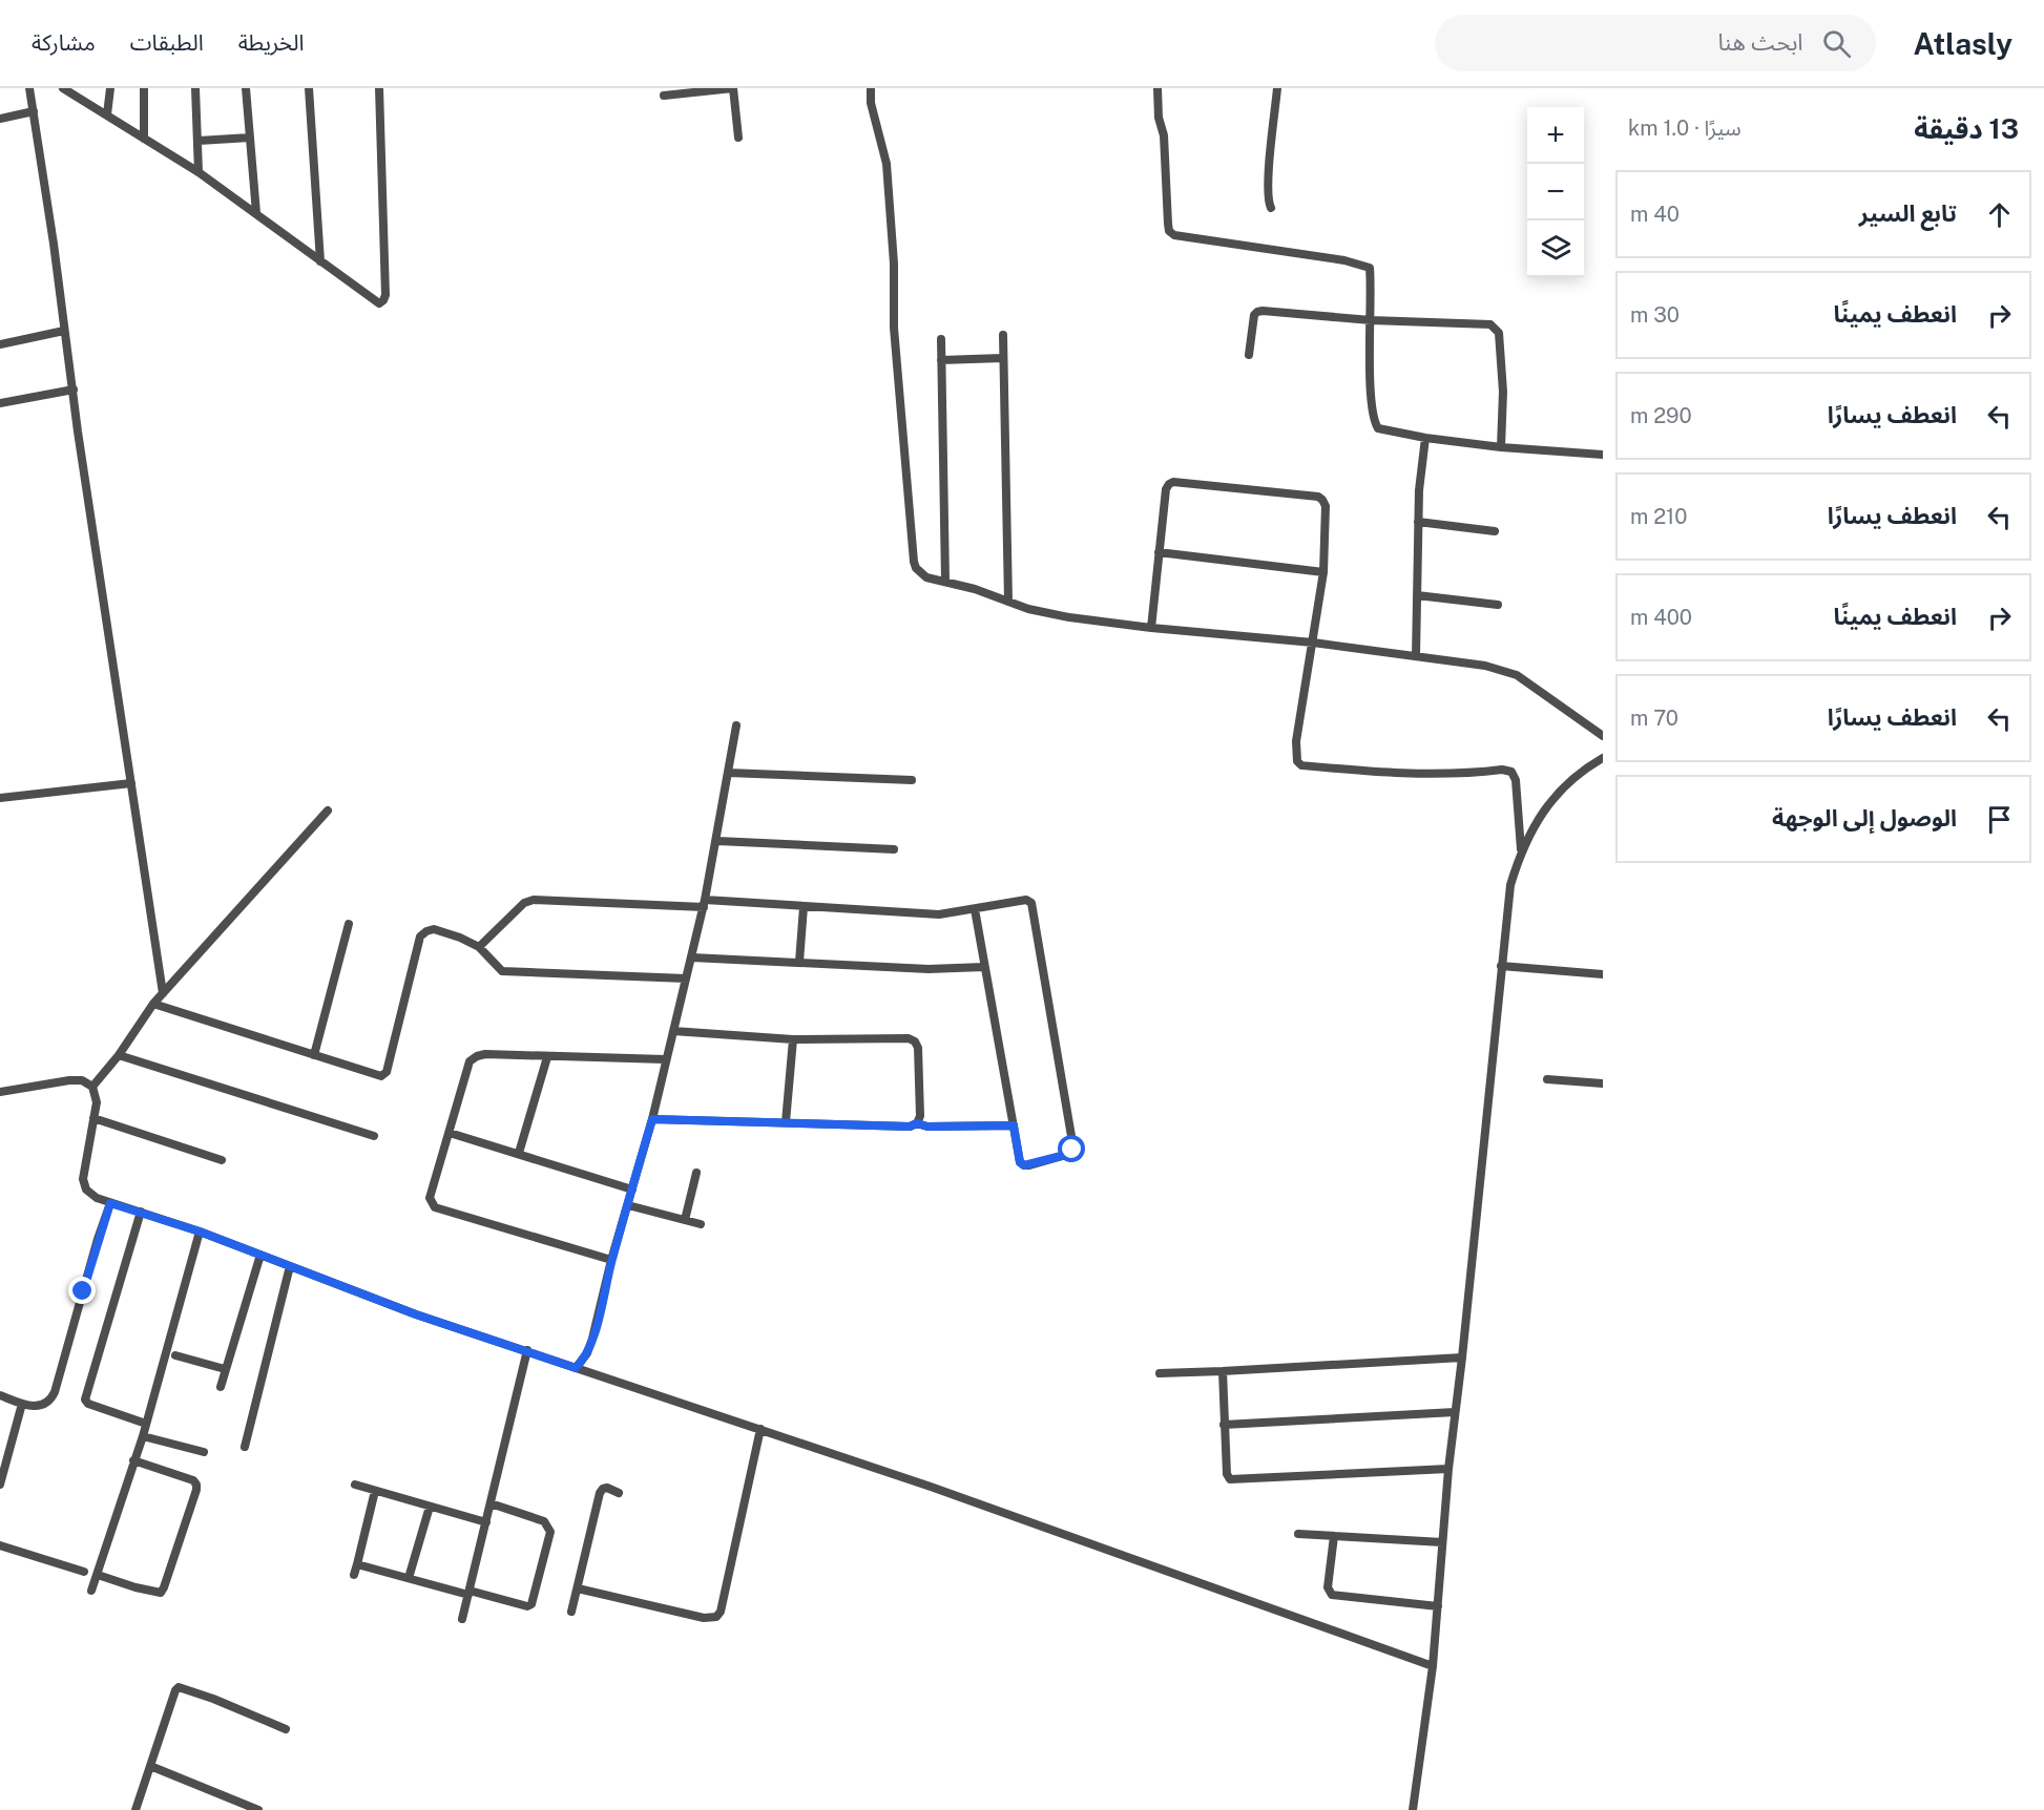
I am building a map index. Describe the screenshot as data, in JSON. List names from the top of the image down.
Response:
{
  "page": {
    "header": "Atlasly",
    "search": "ابحث هنا",
    "nav": ["الخريطة", "الطبقات", "مشاركة"],
    "heading": ["13 دقيقة", "سيرًا · 1.0 km"],
    "map_buttons": ["+", "−"],
    "list": [
      ["تابع السير", "40 m"],
      ["انعطف يمينًا", "30 m"],
      ["انعطف يسارًا", "290 m"],
      ["انعطف يسارًا", "210 m"],
      ["انعطف يمينًا", "400 m"],
      ["انعطف يسارًا", "70 m"],
      "الوصول إلى الوجهة"
    ]
  }
}
